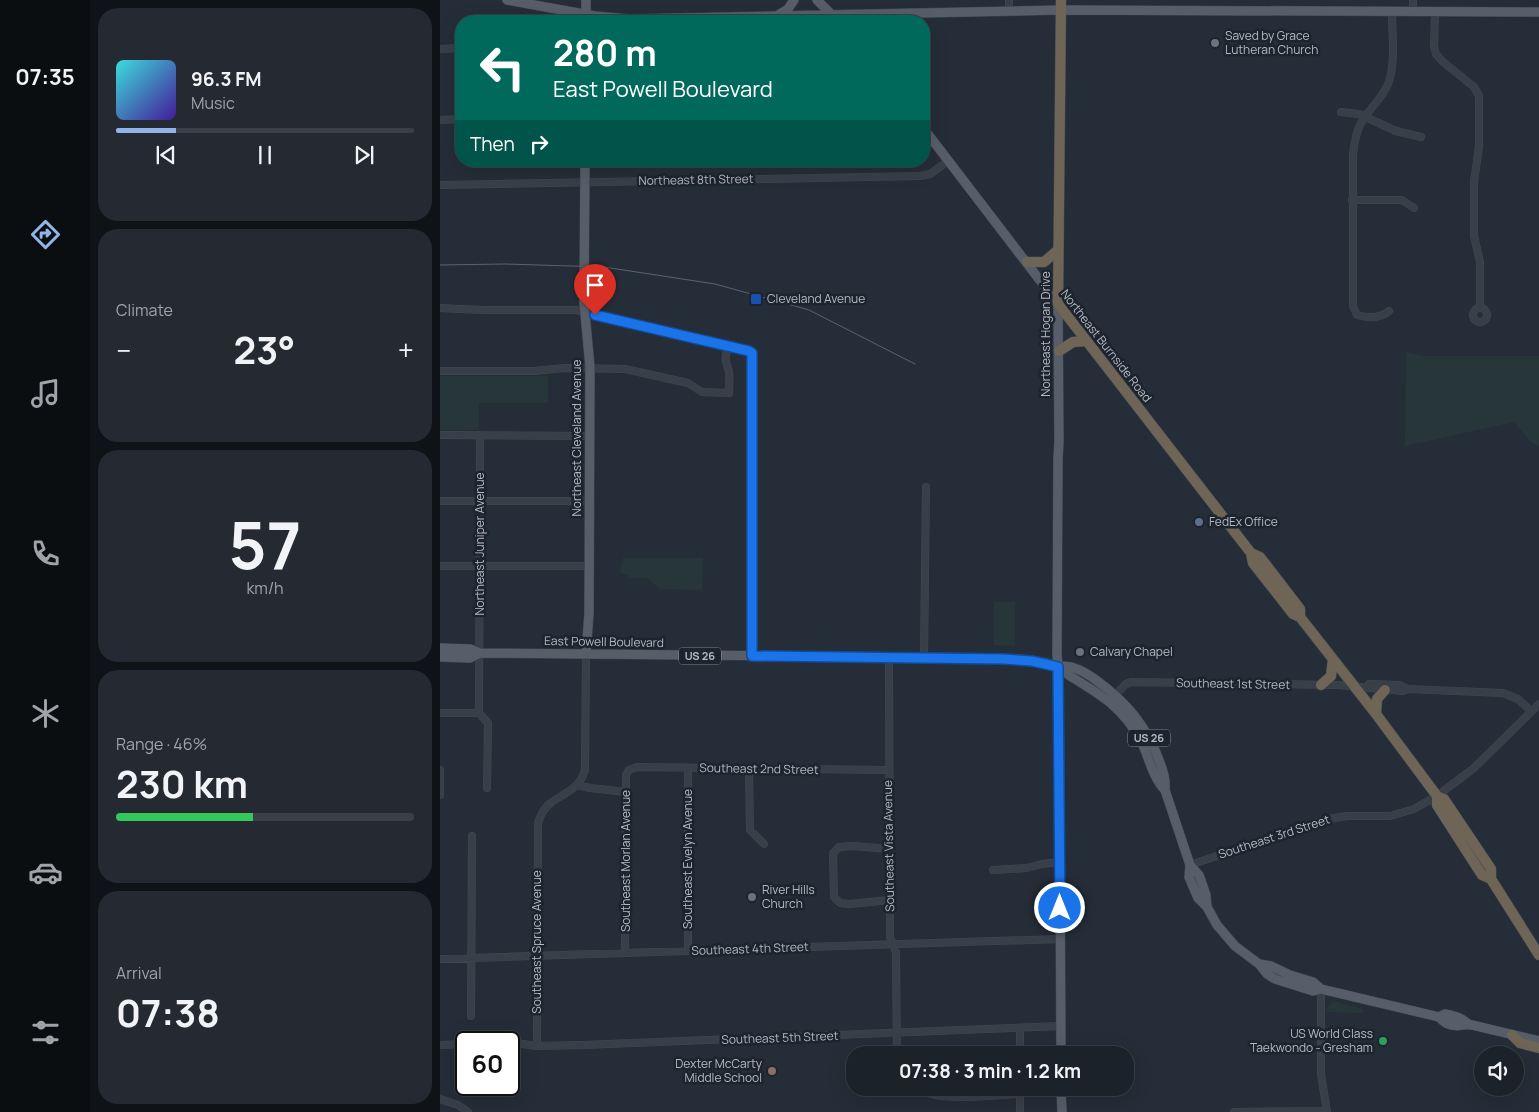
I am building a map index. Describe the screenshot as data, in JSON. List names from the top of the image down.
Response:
{
  "streets": {
    "highway": ["Northeast Hogan Drive", "Northeast Burnside Road", "US 26"],
    "main road": ["Northeast Cleveland Avenue", "East Powell Boulevard"],
    "street": [
      "Northeast 8th Street",
      "Northeast Juniper Avenue",
      "Southeast 1st Street",
      "Southeast 2nd Street",
      "Southeast 3rd Street",
      "Southeast Vista Avenue",
      "Southeast Evelyn Avenue",
      "Southeast Morlan Avenue",
      "Southeast Spruce Avenue",
      "Southeast 4th Street",
      "Southeast 5th Street"
    ]
  },
  "crossings": [
    ["Northeast 8th Street", "Northeast Burnside Road"],
    ["Northeast 8th Street", "Northeast Cleveland Avenue"],
    ["Northeast Hogan Drive", "Northeast Burnside Road"],
    ["Northeast Hogan Drive", "East Powell Boulevard"],
    ["Northeast Hogan Drive", "Southeast 4th Street"],
    ["Northeast Hogan Drive", "Southeast 5th Street"],
    ["Northeast Burnside Road", "Southeast 1st Street"],
    ["Northeast Burnside Road", "Southeast 3rd Street"],
    ["Northeast Cleveland Avenue", "East Powell Boulevard"],
    ["Northeast Juniper Avenue", "East Powell Boulevard"],
    ["East Powell Boulevard", "US 26"],
    ["East Powell Boulevard", "Southeast 1st Street"],
    ["East Powell Boulevard", "Southeast 3rd Street"],
    ["East Powell Boulevard", "Southeast Vista Avenue"],
    ["Southeast 1st Street", "Southeast 3rd Street"],
    ["Southeast 2nd Street", "Southeast Vista Avenue"],
    ["Southeast 2nd Street", "Southeast Evelyn Avenue"],
    ["Southeast 2nd Street", "Southeast Morlan Avenue"],
    ["Southeast Vista Avenue", "Southeast 4th Street"],
    ["Southeast Vista Avenue", "Southeast 5th Street"],
    ["Southeast Evelyn Avenue", "Southeast 4th Street"],
    ["Southeast Morlan Avenue", "Southeast 4th Street"],
    ["Southeast Spruce Avenue", "Southeast 4th Street"],
    ["Southeast Spruce Avenue", "Southeast 5th Street"]
  ],
  "places": {
    "other": [
      "Saved by Grace Lutheran Church",
      "FedEx Office",
      "Calvary Chapel",
      "River Hills Church",
      "US World Class Taekwondo - Gresham",
      "Dexter McCarty Middle School"
    ],
    "transit": ["Cleveland Avenue"]
  },
  "page": {
    "tabs": "07:35",
    "turn": ["280 m", "East Powell Boulevard"],
    "song": ["96.3 FM", "Music"],
    "then": "Then",
    "tile": [
      "Climate",
      ["57", "km/h"],
      ["Range · 46%", "230 km"],
      ["Arrival", "07:38"]
    ],
    "heat": ["−", "23°", "+"],
    "limit": "60",
    "trip": "07:38 · 3 min · 1.2 km"
  }
}
